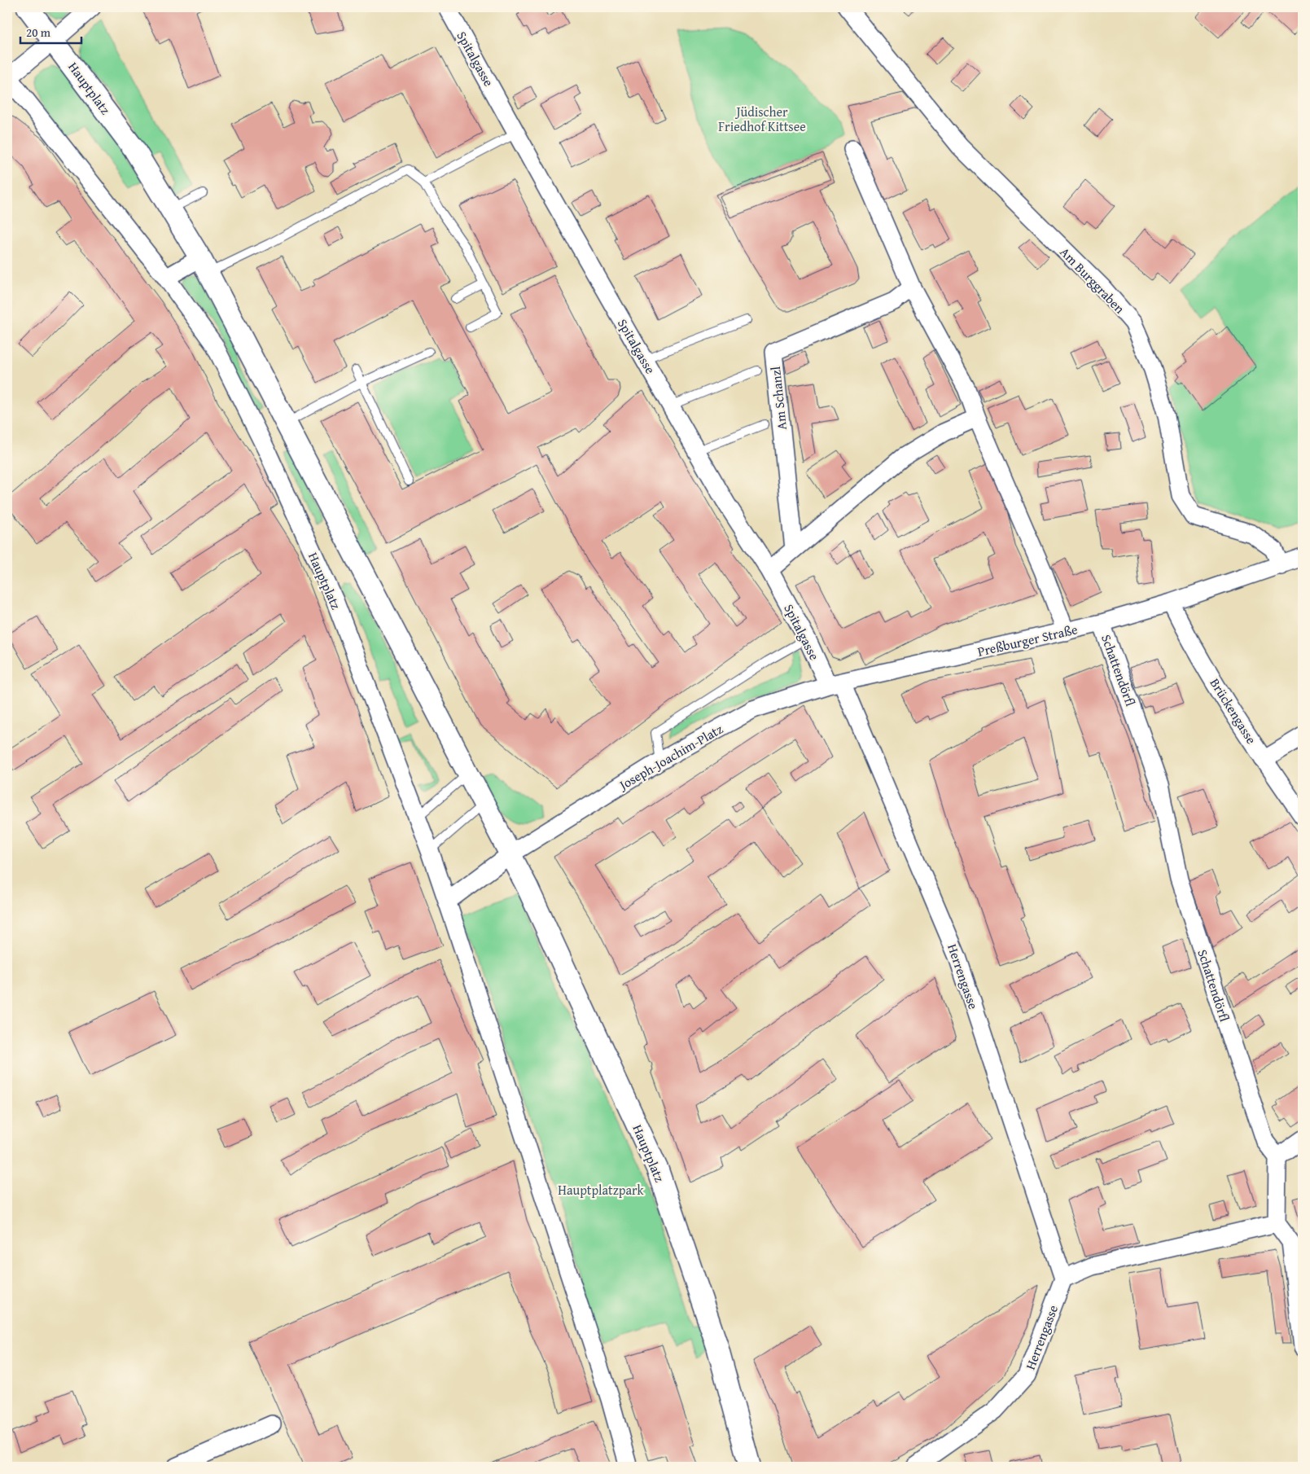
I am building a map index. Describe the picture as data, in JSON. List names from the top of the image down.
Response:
{
  "streets": {
    "street": [
      "Spitalgasse",
      "Hauptplatz",
      "Am Burggraben",
      "Am Schanzl",
      "Preßburger Straße",
      "Schattendörfl",
      "Brückengasse",
      "Joseph-Joachim-Platz",
      "Herrengasse"
    ]
  },
  "crossings": [
    ["Spitalgasse", "Preßburger Straße"],
    ["Spitalgasse", "Joseph-Joachim-Platz"],
    ["Spitalgasse", "Herrengasse"],
    ["Hauptplatz", "Joseph-Joachim-Platz"],
    ["Am Burggraben", "Preßburger Straße"],
    ["Preßburger Straße", "Schattendörfl"],
    ["Preßburger Straße", "Brückengasse"],
    ["Preßburger Straße", "Joseph-Joachim-Platz"],
    ["Preßburger Straße", "Herrengasse"],
    ["Joseph-Joachim-Platz", "Herrengasse"]
  ],
  "parks": ["Jüdischer Friedhof Kittsee", "Hauptplatzpark"],
  "scale_bar": "20 m"
}
